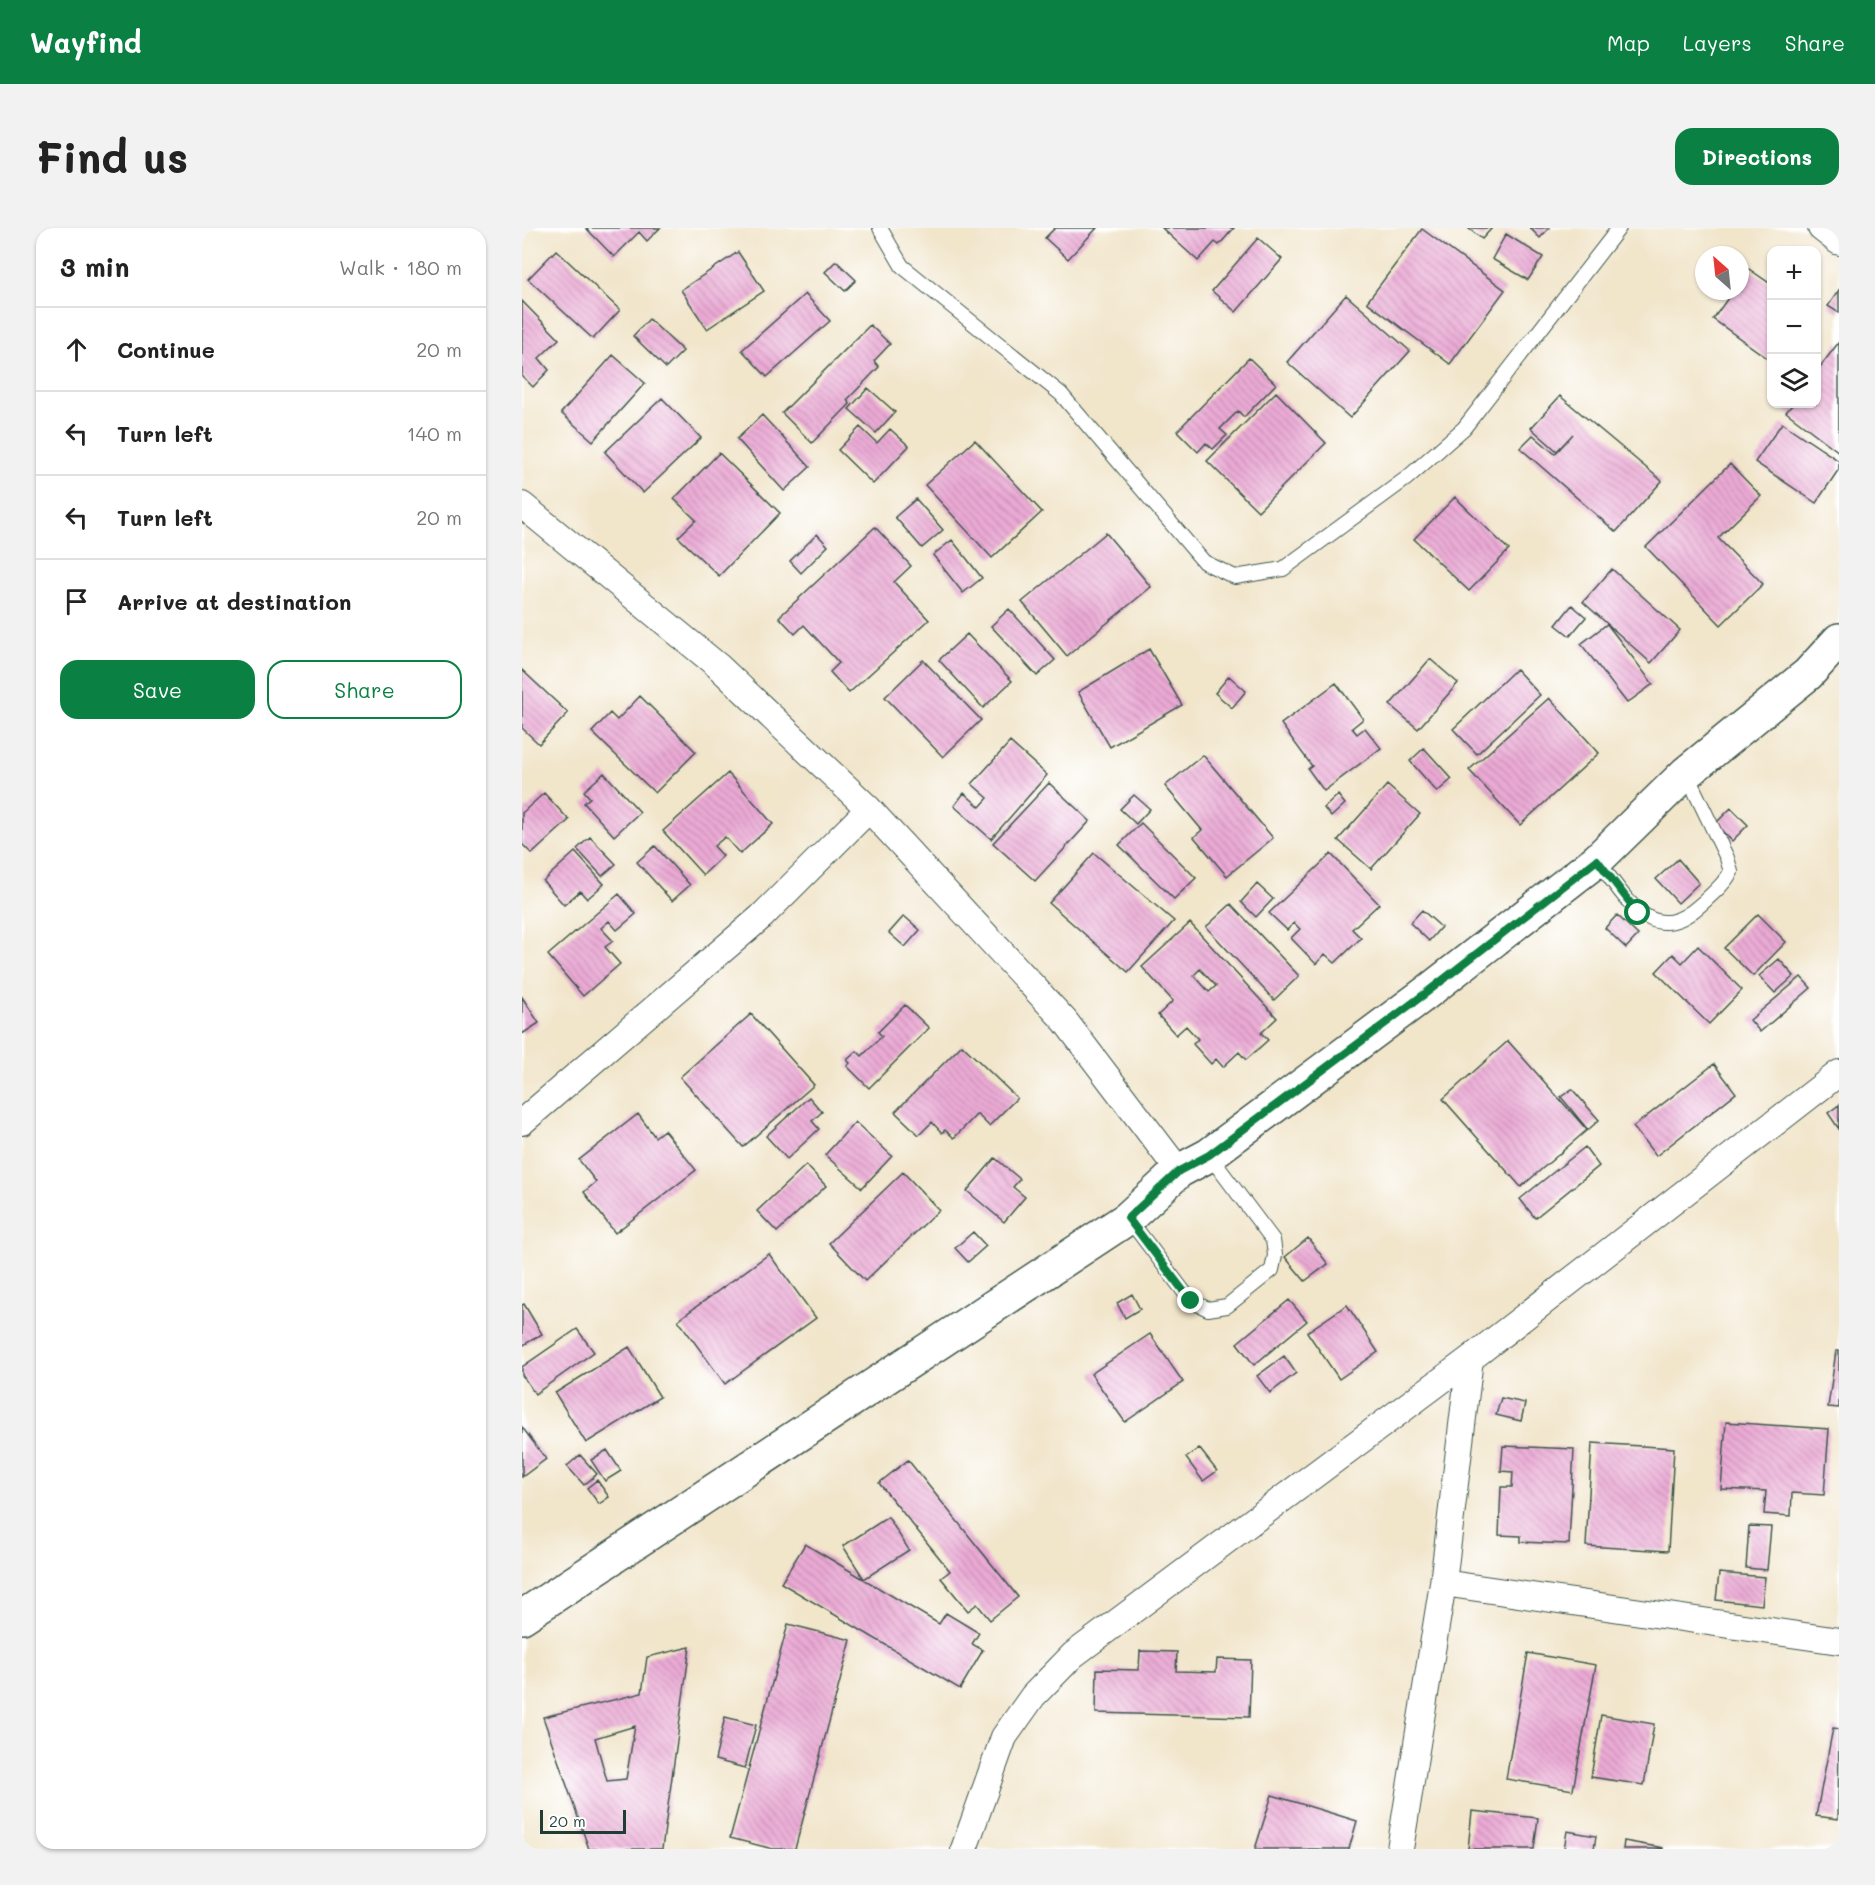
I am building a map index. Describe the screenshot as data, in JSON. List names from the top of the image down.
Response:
{
  "scale_bar": "20 m",
  "north": "top left",
  "page": {
    "header": "Wayfind",
    "nav": ["Map", "Layers", "Share"],
    "buttons": [
      "Directions",
      ["Save", "Share"]
    ],
    "title": "Find us",
    "heading": ["3 min", "Walk · 180 m"],
    "map_buttons": ["+", "−"],
    "list": [
      ["Continue", "20 m"],
      ["Turn left", "140 m"],
      ["Turn left", "20 m"],
      "Arrive at destination"
    ],
    "scale": "20 m"
  }
}
